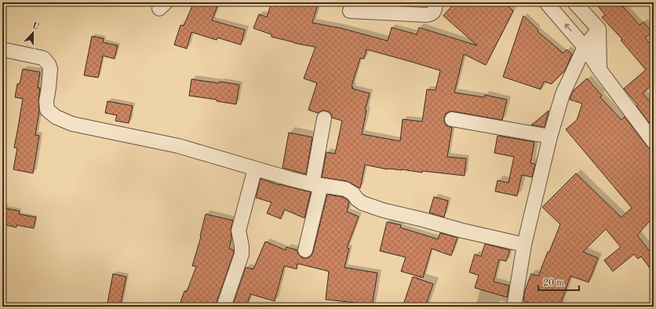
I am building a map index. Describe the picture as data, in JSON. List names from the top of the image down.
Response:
{
  "scale_bar": "20 m",
  "north": "top"
}
